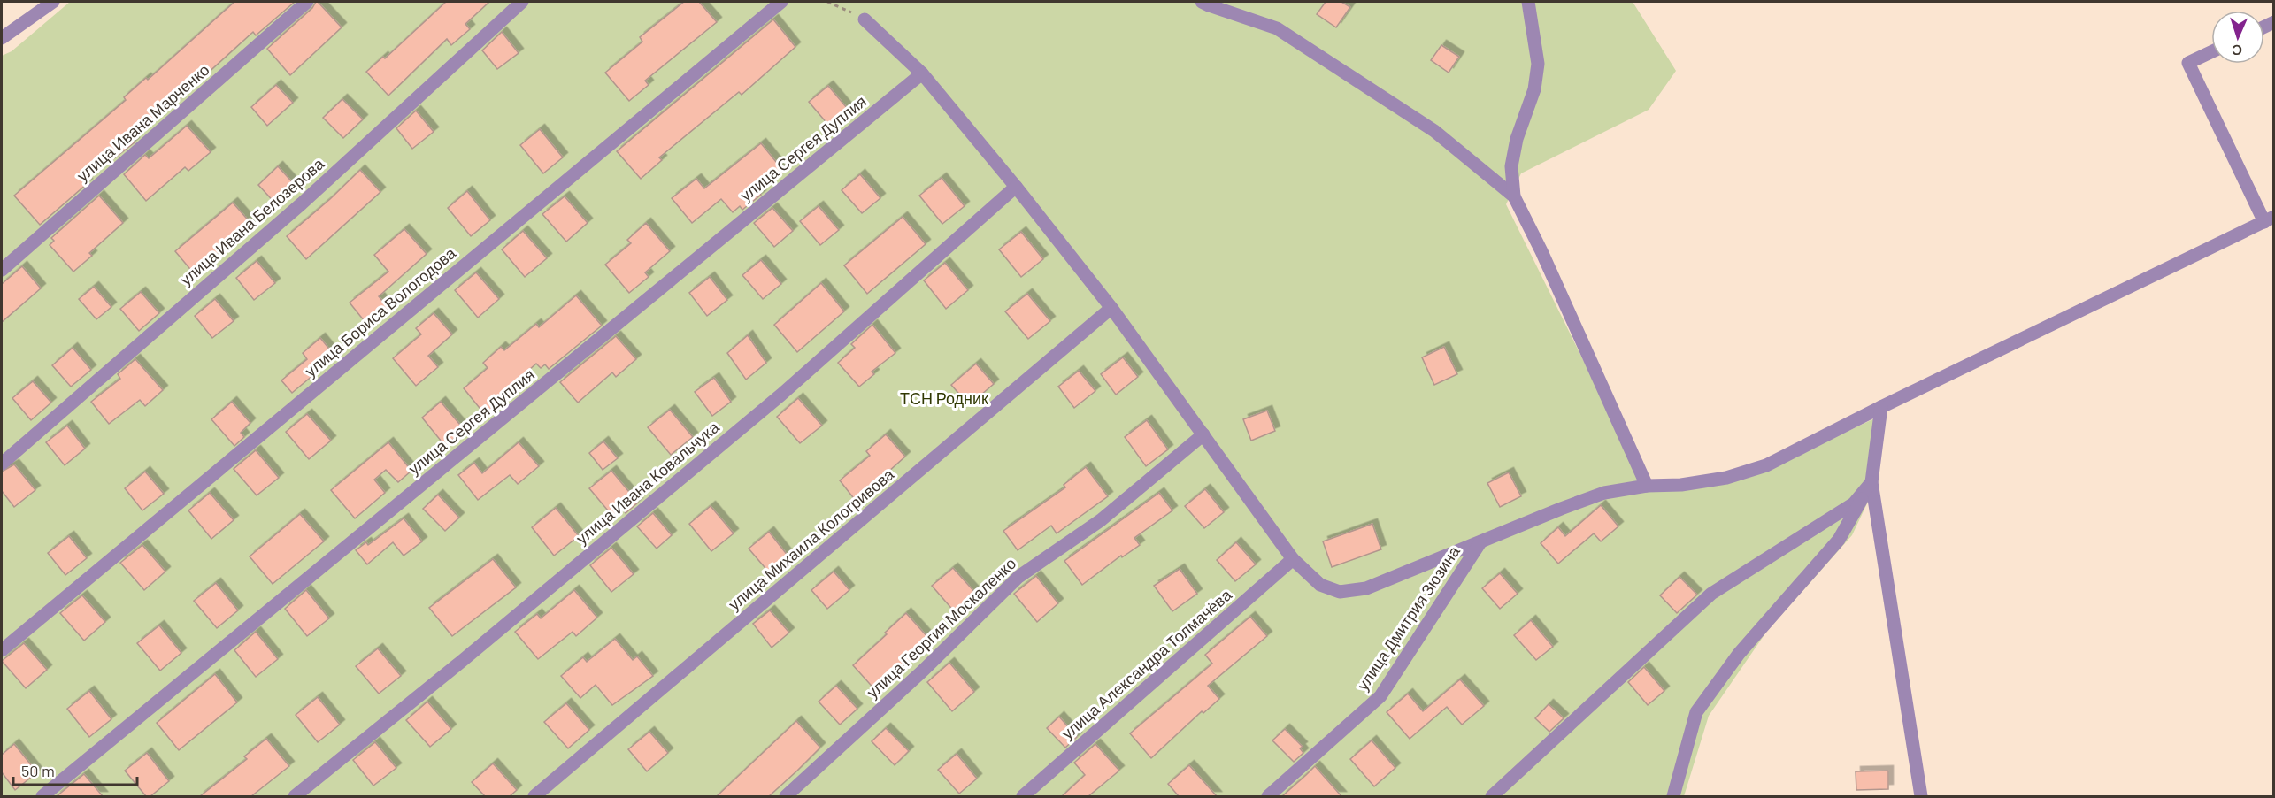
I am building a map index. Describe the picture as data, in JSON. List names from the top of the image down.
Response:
{
  "streets": {
    "street": [
      "улица Ивана Марченко",
      "улица Сергея Дуплия",
      "улица Ивана Белозерова",
      "улица Бориса Вологодова",
      "улица Ивана Ковальчука",
      "улица Михаила Кологривова",
      "улица Дмитрия Зюзина",
      "улица Георгия Москаленко",
      "улица Александра Толмачёва"
    ]
  },
  "parks": ["ТСН Родник"],
  "scale_bar": "50 m",
  "north": "bottom"
}
